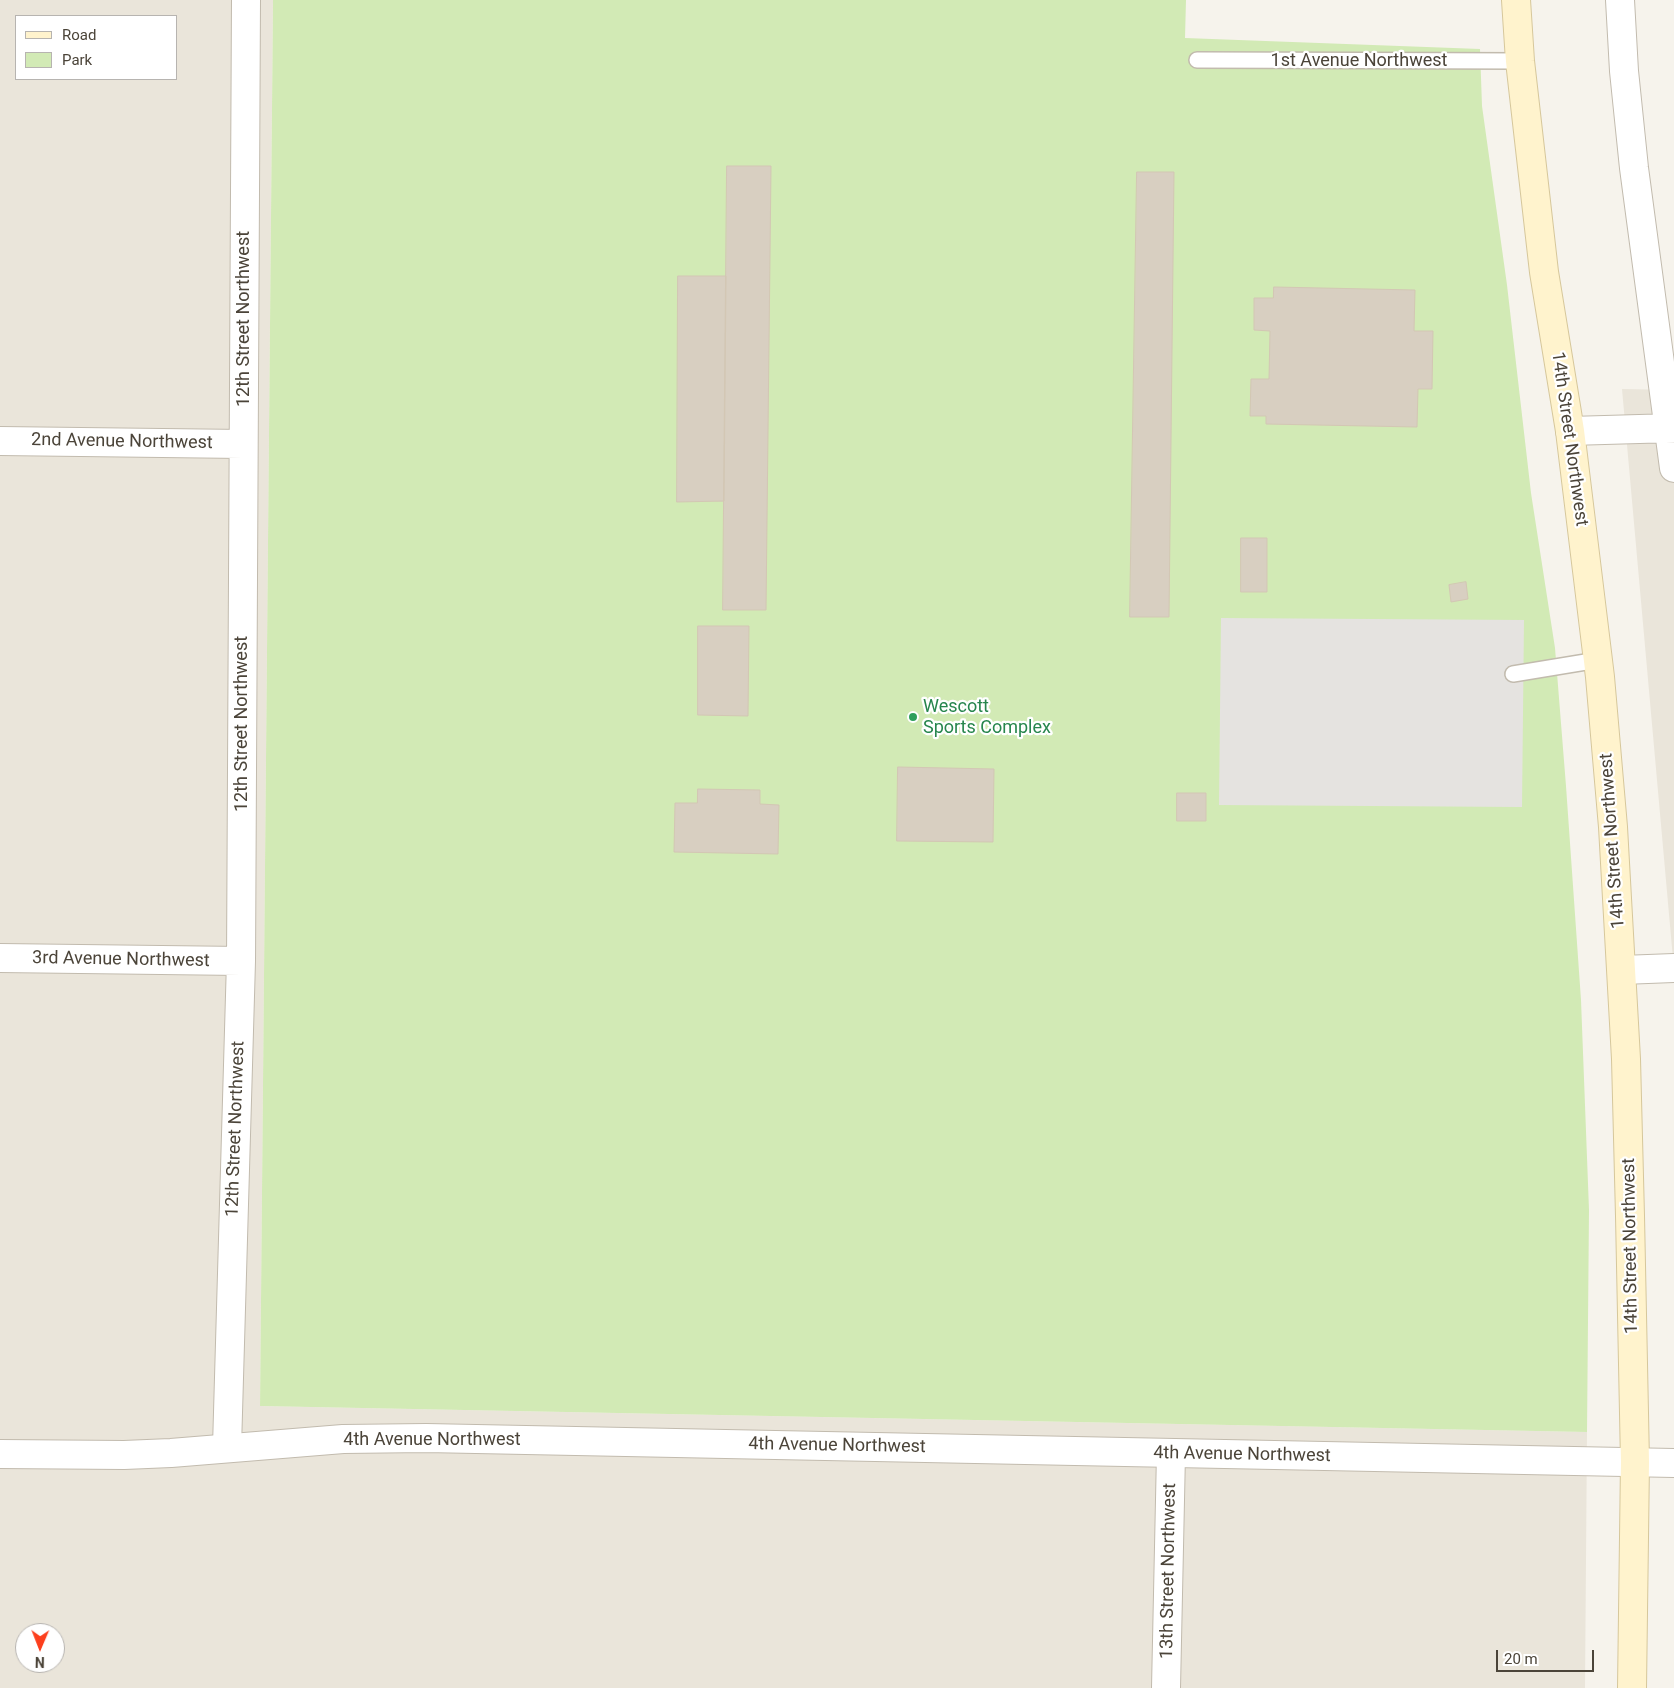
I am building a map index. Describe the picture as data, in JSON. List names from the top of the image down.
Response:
{
  "streets": {
    "main road": ["14th Street Northwest"],
    "street": [
      "12th Street Northwest",
      "2nd Avenue Northwest",
      "3rd Avenue Northwest",
      "4th Avenue Northwest",
      "13th Street Northwest"
    ],
    "lane": ["1st Avenue Northwest"]
  },
  "crossings": [
    ["1st Avenue Northwest", "14th Street Northwest"],
    ["12th Street Northwest", "2nd Avenue Northwest"],
    ["12th Street Northwest", "3rd Avenue Northwest"],
    ["12th Street Northwest", "4th Avenue Northwest"],
    ["14th Street Northwest", "4th Avenue Northwest"],
    ["4th Avenue Northwest", "13th Street Northwest"]
  ],
  "places": ["Wescott Sports Complex"],
  "legend": ["Road", "Park"],
  "scale_bar": "20 m",
  "north": "bottom"
}
